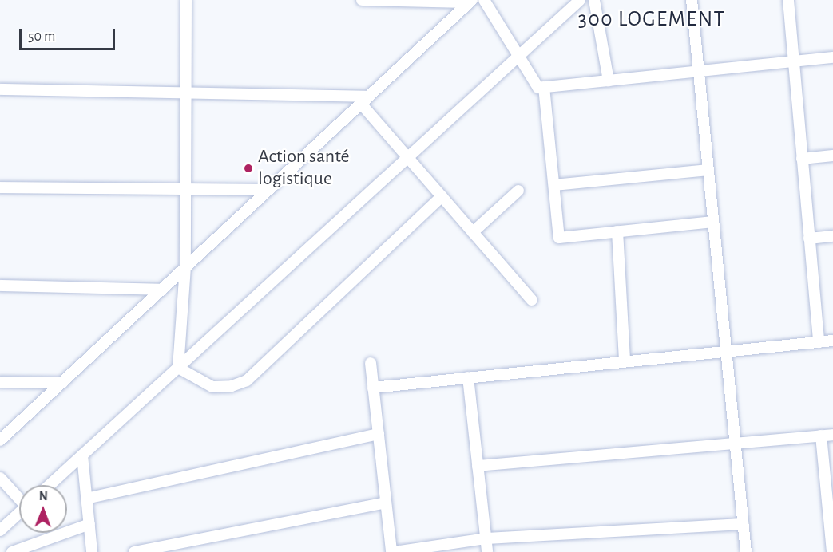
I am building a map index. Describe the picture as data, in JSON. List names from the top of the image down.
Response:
{
  "districts": ["300 LOGEMENT"],
  "places": ["Action santé logistique"],
  "scale_bar": "50 m",
  "north": "top"
}
